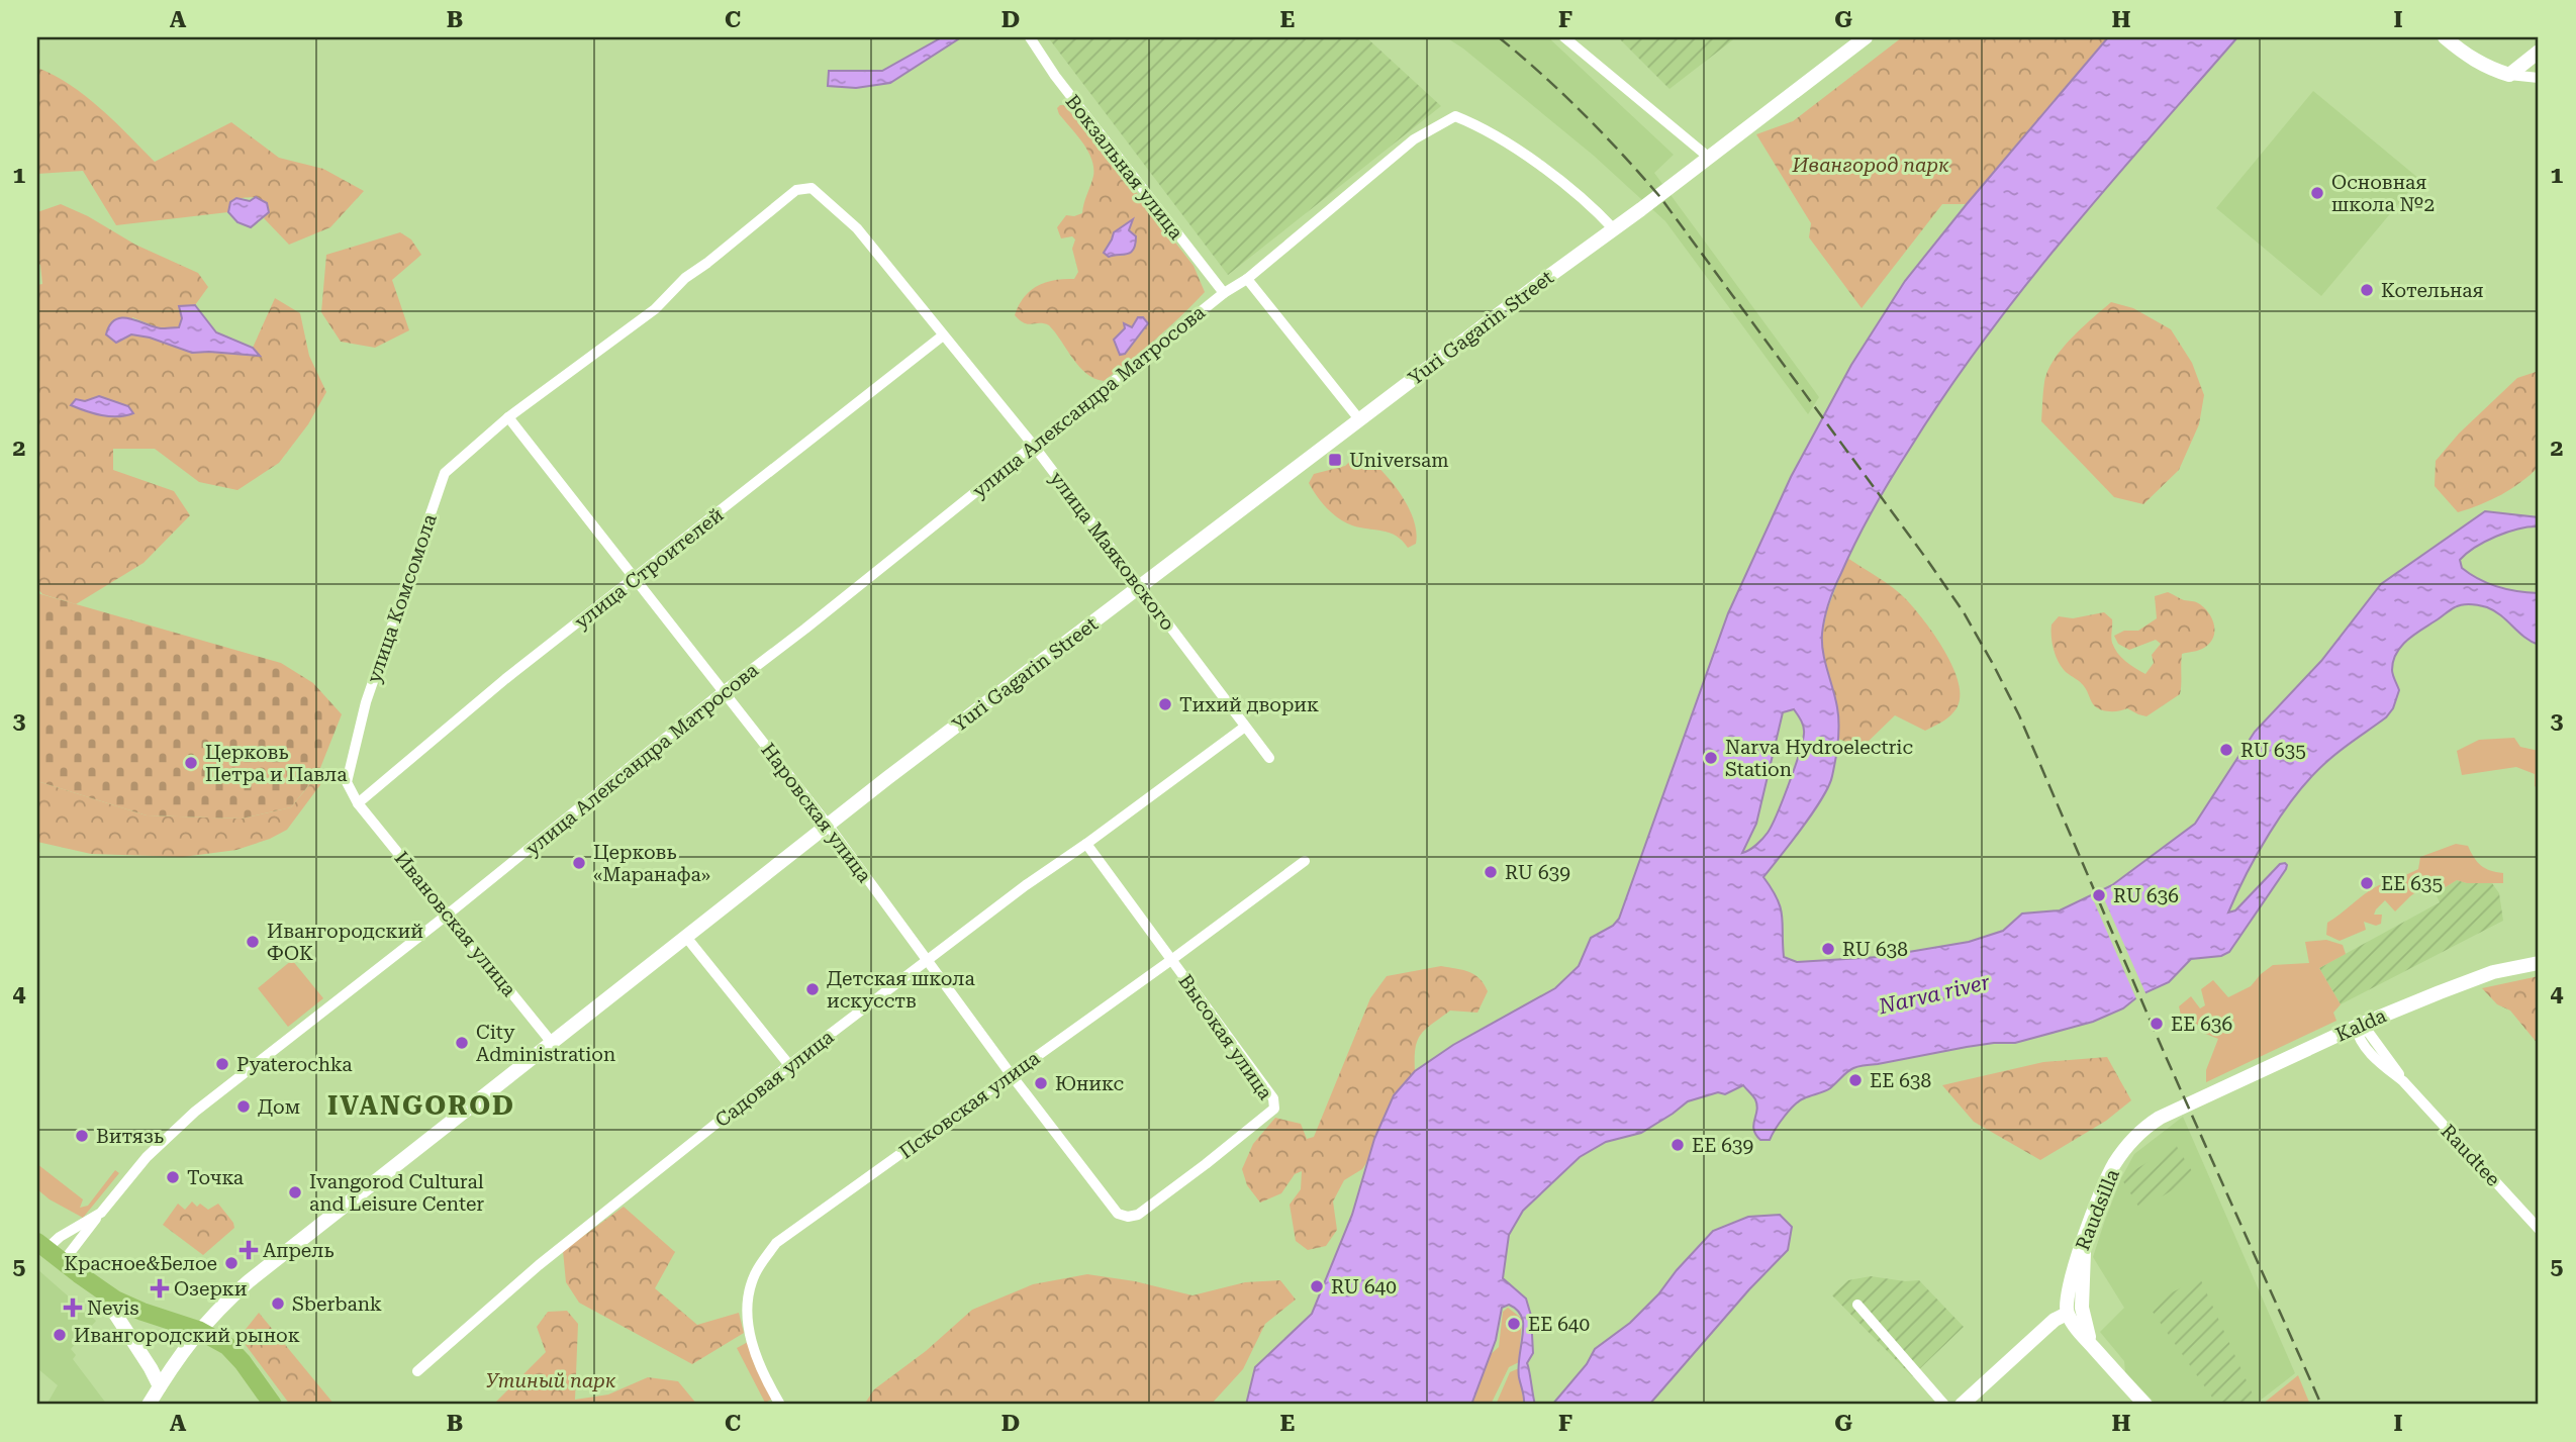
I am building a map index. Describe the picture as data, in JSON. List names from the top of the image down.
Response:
{
  "streets": {
    "street": [
      "Вокзальная улица",
      "Yuri Gagarin Street",
      "улица Александра Матросова",
      "улица Маяковского",
      "улица Строителей",
      "улица Комсомола",
      "Наровская улица",
      "Ивановская улица",
      "Kalda",
      "Высокая улица",
      "Садовая улица",
      "Псковская улица",
      "Raudtee",
      "Raudsilla"
    ]
  },
  "crossings": [
    ["Вокзальная улица", "улица Александра Матросова"],
    ["Yuri Gagarin Street", "улица Александра Матросова"],
    ["Yuri Gagarin Street", "улица Маяковского"],
    ["Yuri Gagarin Street", "Наровская улица"],
    ["Yuri Gagarin Street", "Ивановская улица"],
    ["улица Александра Матросова", "улица Маяковского"],
    ["улица Александра Матросова", "Наровская улица"],
    ["улица Александра Матросова", "Ивановская улица"],
    ["улица Маяковского", "улица Строителей"],
    ["улица Маяковского", "улица Комсомола"],
    ["улица Маяковского", "Садовая улица"],
    ["улица Строителей", "улица Комсомола"],
    ["улица Строителей", "Наровская улица"],
    ["улица Строителей", "Ивановская улица"],
    ["улица Комсомола", "Наровская улица"],
    ["улица Комсомола", "Ивановская улица"],
    ["Наровская улица", "Высокая улица"],
    ["Наровская улица", "Садовая улица"],
    ["Наровская улица", "Псковская улица"],
    ["Kalda", "Raudtee"],
    ["Kalda", "Raudsilla"],
    ["Высокая улица", "Садовая улица"],
    ["Высокая улица", "Псковская улица"]
  ],
  "districts": ["IVANGOROD"],
  "water": ["Narva river"],
  "parks": ["Ивангород парк", "Утиный парк"],
  "places": {
    "other": [
      "Основная школа №2",
      "Котельная",
      "Тихий дворик",
      "RU 635",
      "Narva Hydroelectric Station",
      "Церковь Петра и Павла",
      "Церковь «Маранафа»",
      "RU 639",
      "EE 635",
      "RU 636",
      "Ивангородский ФОК",
      "RU 638",
      "Детская школа искусств",
      "EE 636",
      "City Administration",
      "Pyaterochka",
      "EE 638",
      "Юникс",
      "Дом",
      "Витязь",
      "EE 639",
      "Точка",
      "Ivangorod Cultural and Leisure Center",
      "Красное&Белое",
      "RU 640",
      "Sberbank",
      "EE 640",
      "Ивангородский рынок"
    ],
    "transit": ["Universam"],
    "health": ["Апрель", "Озерки", "Nevis"]
  },
  "grid": {
    "columns": [
      "A",
      "B",
      "C",
      "D",
      "E",
      "F",
      "G",
      "H",
      "I"
    ],
    "rows": [
      "1",
      "2",
      "3",
      "4",
      "5"
    ]
  }
}
